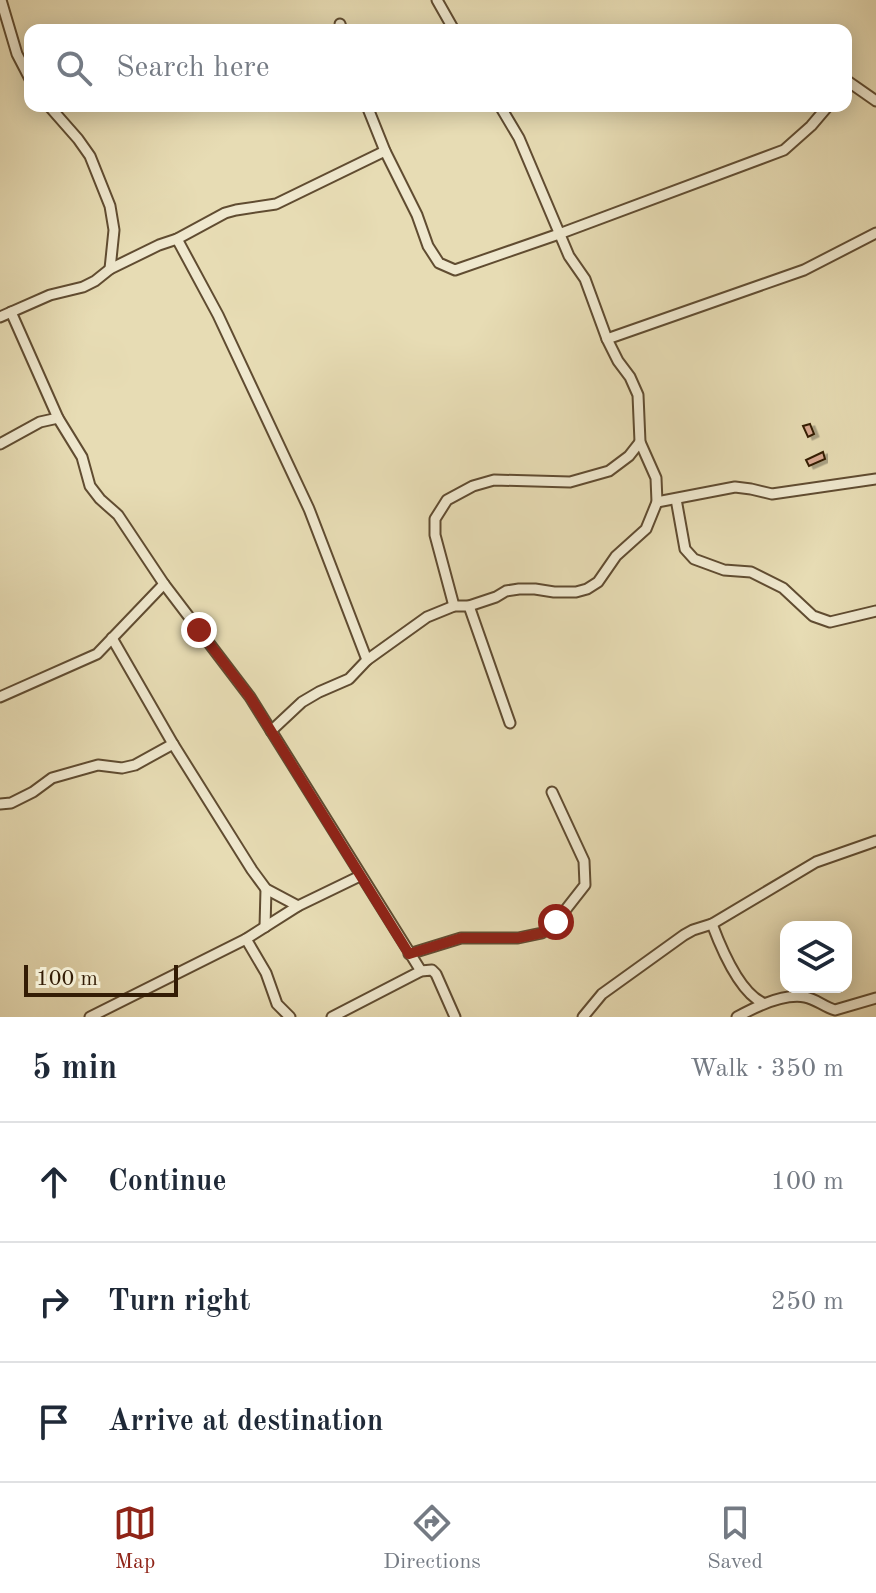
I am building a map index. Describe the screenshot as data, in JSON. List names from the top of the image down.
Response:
{
  "scale_bar": "100 m",
  "page": {
    "search": "Search here",
    "scale": "100 m",
    "heading": ["5 min", "Walk · 350 m"],
    "list": [
      ["Continue", "100 m"],
      ["Turn right", "250 m"],
      "Arrive at destination"
    ],
    "nav": ["Map", "Directions", "Saved"]
  }
}
